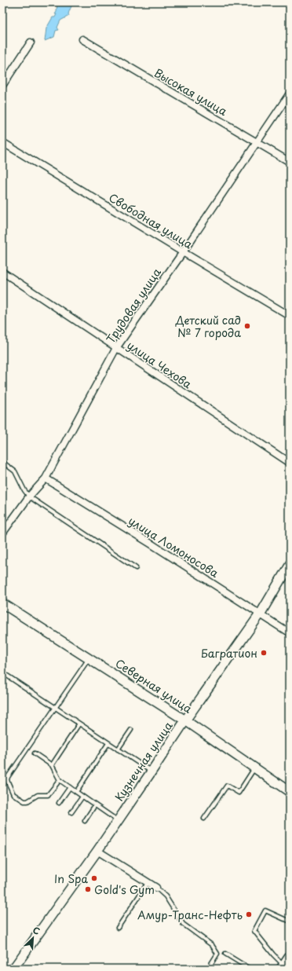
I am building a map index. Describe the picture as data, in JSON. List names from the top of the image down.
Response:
{
  "streets": {
    "street": [
      "Высокая улица",
      "Свободная улица",
      "Трудовая улица",
      "улица Чехова",
      "улица Ломоносова",
      "Северная улица",
      "Кузнечная улица"
    ]
  },
  "crossings": [
    ["Высокая улица", "Трудовая улица"],
    ["Свободная улица", "Трудовая улица"],
    ["Трудовая улица", "улица Чехова"],
    ["Трудовая улица", "улица Ломоносова"],
    ["улица Ломоносова", "Кузнечная улица"],
    ["Северная улица", "Кузнечная улица"]
  ],
  "places": [
    "Детский сад № 7 города",
    "Багратион",
    "In Spa",
    "Gold's Gym",
    "Амур-Транс-Нефть"
  ],
  "north": "top right"
}
